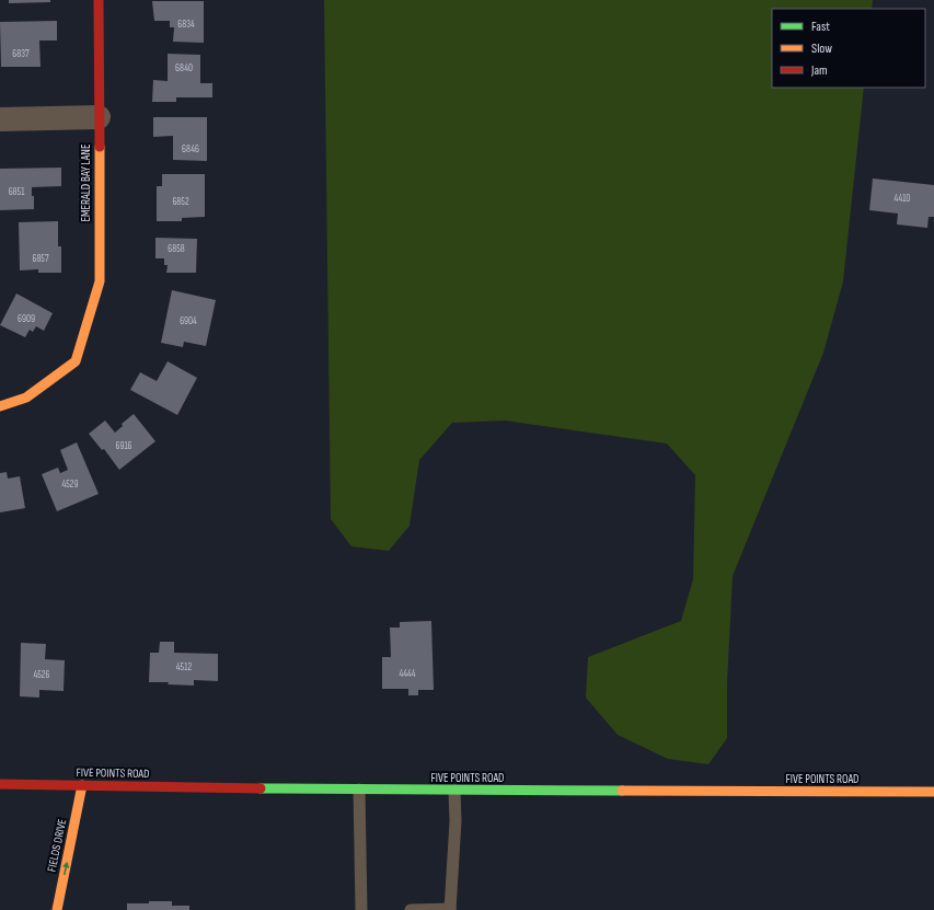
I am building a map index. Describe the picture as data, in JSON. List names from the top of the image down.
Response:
{
  "streets": {
    "street": ["EMERALD BAY LANE", "FIVE POINTS ROAD", "FIELDS DRIVE"]
  },
  "crossings": [
    ["FIVE POINTS ROAD", "FIELDS DRIVE"]
  ],
  "one_way": ["FIELDS DRIVE"],
  "house_numbers": [
    "6834",
    "6837",
    "6840",
    "6846",
    "6851",
    "4410",
    "6852",
    "6858",
    "6857",
    "6909",
    "6904",
    "6916",
    "4529",
    "4512",
    "4444",
    "4526"
  ],
  "legend": ["Fast", "Slow", "Jam"]
}
